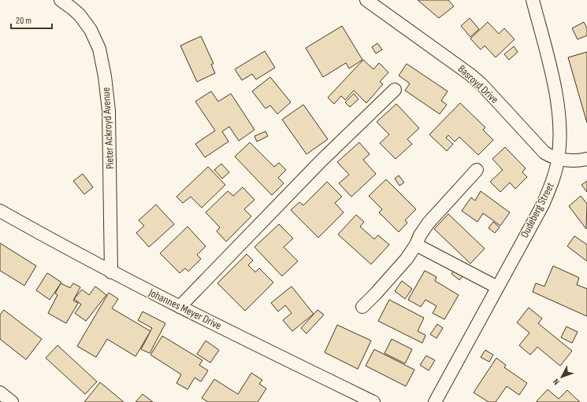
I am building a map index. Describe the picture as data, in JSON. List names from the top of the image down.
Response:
{
  "streets": {
    "street": [
      "Basroyd Drive",
      "Pieter Ackroyd Avenue",
      "Oudeberg Street",
      "Johannes Meyer Drive"
    ]
  },
  "crossings": [
    ["Basroyd Drive", "Oudeberg Street"],
    ["Pieter Ackroyd Avenue", "Johannes Meyer Drive"]
  ],
  "scale_bar": "20 m",
  "north": "bottom left"
}
